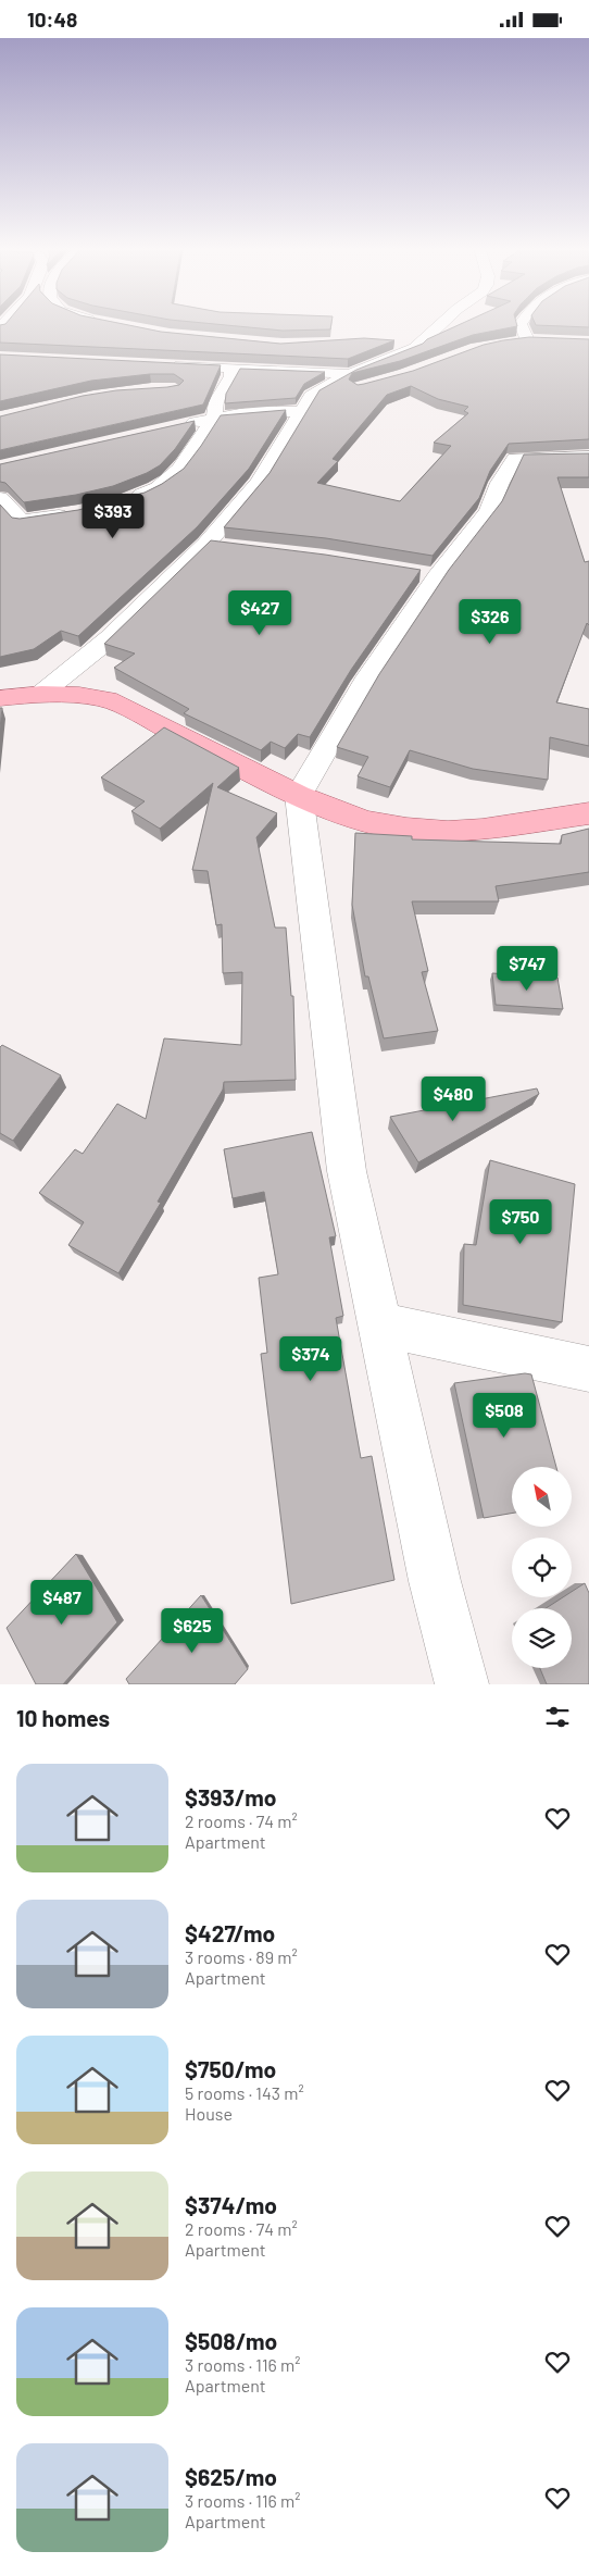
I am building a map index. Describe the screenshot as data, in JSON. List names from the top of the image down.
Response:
{
  "north": "top left",
  "page": {
    "status": "10:48",
    "price": [
      "$393",
      "$427",
      "$326",
      "$747",
      "$480",
      "$750",
      "$374",
      "$508",
      "$487",
      "$625"
    ],
    "heading": "10 homes",
    "list": [
      {
        "name": "$393/mo",
        "note": "2 rooms · 74 m² · Apartment"
      },
      {
        "name": "$427/mo",
        "note": "3 rooms · 89 m² · Apartment"
      },
      {
        "name": "$750/mo",
        "note": "5 rooms · 143 m² · House"
      },
      {
        "name": "$374/mo",
        "note": "2 rooms · 74 m² · Apartment"
      },
      {
        "name": "$508/mo",
        "note": "3 rooms · 116 m² · Apartment"
      },
      {
        "name": "$625/mo",
        "note": "3 rooms · 116 m² · Apartment"
      }
    ]
  }
}
